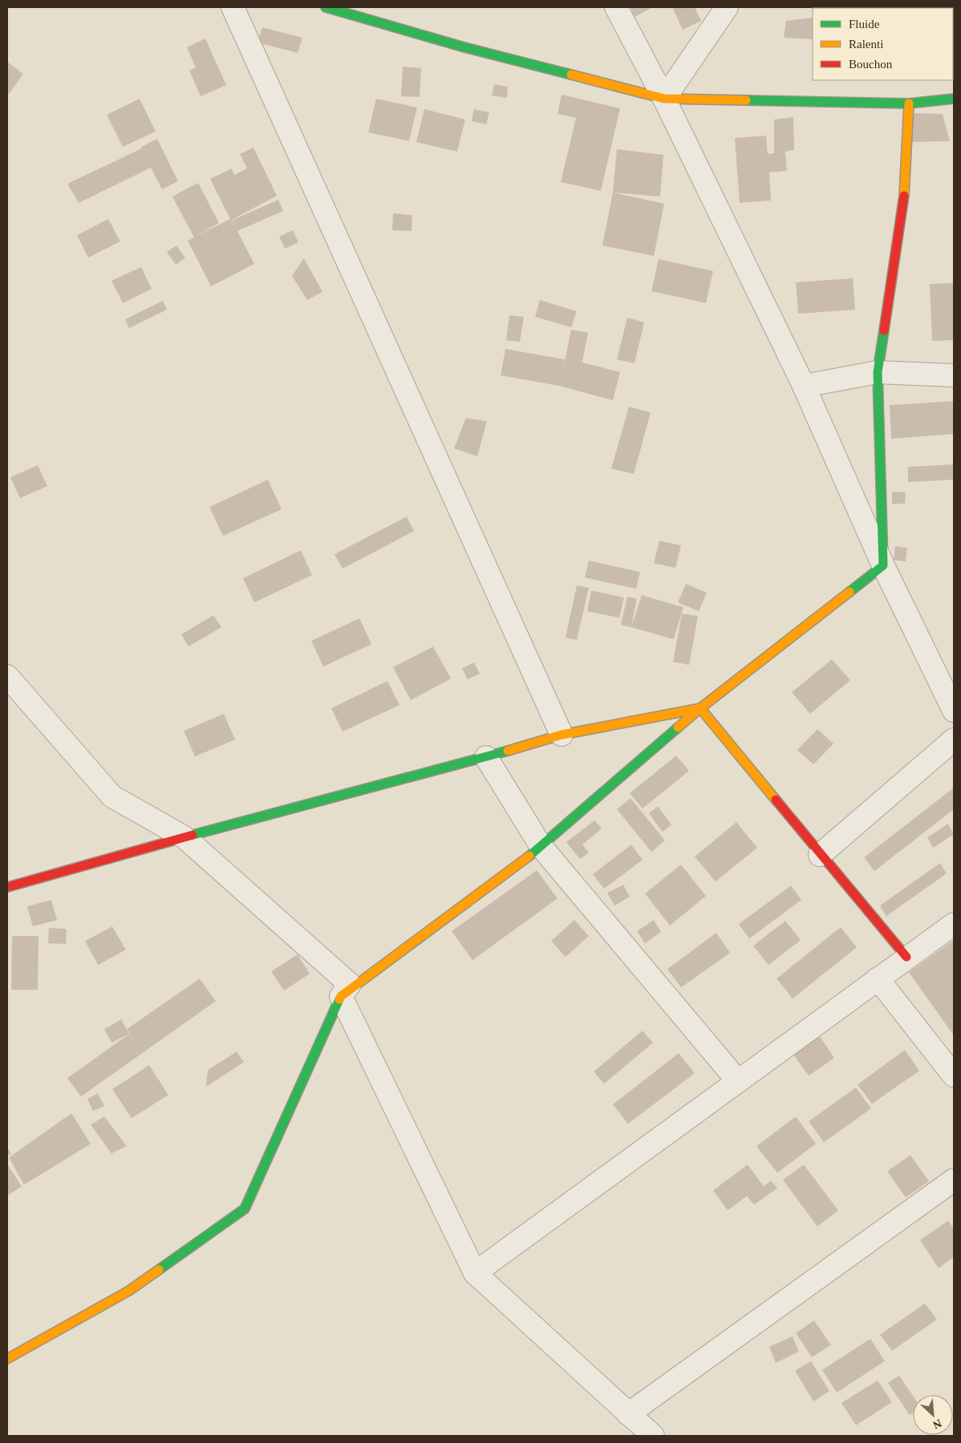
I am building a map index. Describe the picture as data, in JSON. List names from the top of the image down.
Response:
{
  "legend": ["Fluide", "Ralenti", "Bouchon"],
  "north": "bottom right"
}
